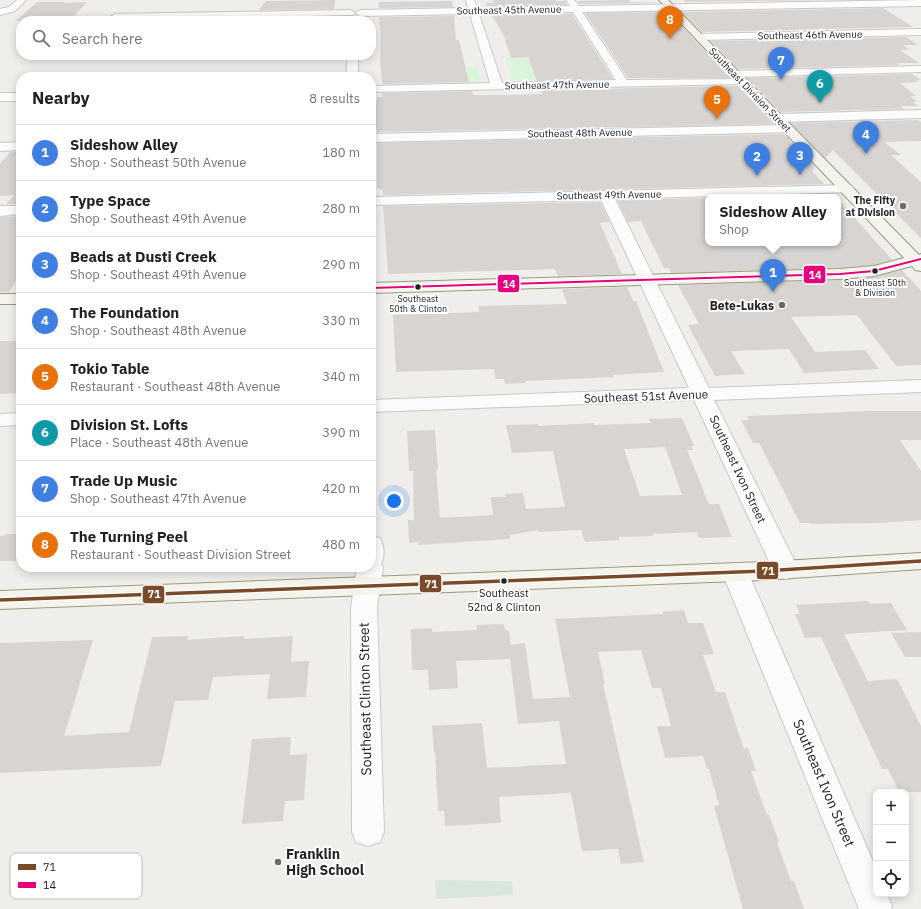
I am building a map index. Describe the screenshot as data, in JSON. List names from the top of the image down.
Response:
{
  "streets": {
    "main road": ["Southeast Division Street"],
    "street": [
      "Southeast 45th Avenue",
      "Southeast 46th Avenue",
      "Southeast 47th Avenue",
      "Southeast 48th Avenue",
      "Southeast 49th Avenue",
      "Southeast 51st Avenue",
      "Southeast Ivon Street",
      "Southeast Clinton Street"
    ]
  },
  "crossings": [
    ["Southeast 45th Avenue", "Southeast Division Street"],
    ["Southeast 46th Avenue", "Southeast Division Street"],
    ["Southeast 47th Avenue", "Southeast Division Street"],
    ["Southeast Division Street", "Southeast 48th Avenue"],
    ["Southeast Division Street", "Southeast 49th Avenue"],
    ["Southeast 49th Avenue", "Southeast Ivon Street"],
    ["Southeast 51st Avenue", "Southeast Ivon Street"]
  ],
  "places": [
    "The Fifty at Division",
    "Southeast 50th & Division",
    "Southeast 50th & Clinton",
    "Bete-Lukas",
    "Southeast 52nd & Clinton",
    "Franklin High School"
  ],
  "lines": ["transit line 14", "transit line 71"],
  "legend": ["71", "14"],
  "page": {
    "pins": [
      "8",
      "7",
      "6",
      "5",
      "4",
      "3",
      "2",
      "1"
    ],
    "search": "Search here",
    "heading": ["Nearby", "8 results"],
    "list": [
      {
        "mark": "1",
        "name": "Sideshow Alley",
        "note": "Shop · Southeast 50th Avenue",
        "value": "180 m"
      },
      {
        "mark": "2",
        "name": "Type Space",
        "note": "Shop · Southeast 49th Avenue",
        "value": "280 m"
      },
      {
        "mark": "3",
        "name": "Beads at Dusti Creek",
        "note": "Shop · Southeast 49th Avenue",
        "value": "290 m"
      },
      {
        "mark": "4",
        "name": "The Foundation",
        "note": "Shop · Southeast 48th Avenue",
        "value": "330 m"
      },
      {
        "mark": "5",
        "name": "Tokio Table",
        "note": "Restaurant · Southeast 48th Avenue",
        "value": "340 m"
      },
      {
        "mark": "6",
        "name": "Division St. Lofts",
        "note": "Place · Southeast 48th Avenue",
        "value": "390 m"
      },
      {
        "mark": "7",
        "name": "Trade Up Music",
        "note": "Shop · Southeast 47th Avenue",
        "value": "420 m"
      },
      {
        "mark": "8",
        "name": "The Turning Peel",
        "note": "Restaurant · Southeast Division Street",
        "value": "480 m"
      }
    ],
    "popup": ["Sideshow Alley", "Shop"],
    "map_buttons": ["+", "−"]
  }
}
